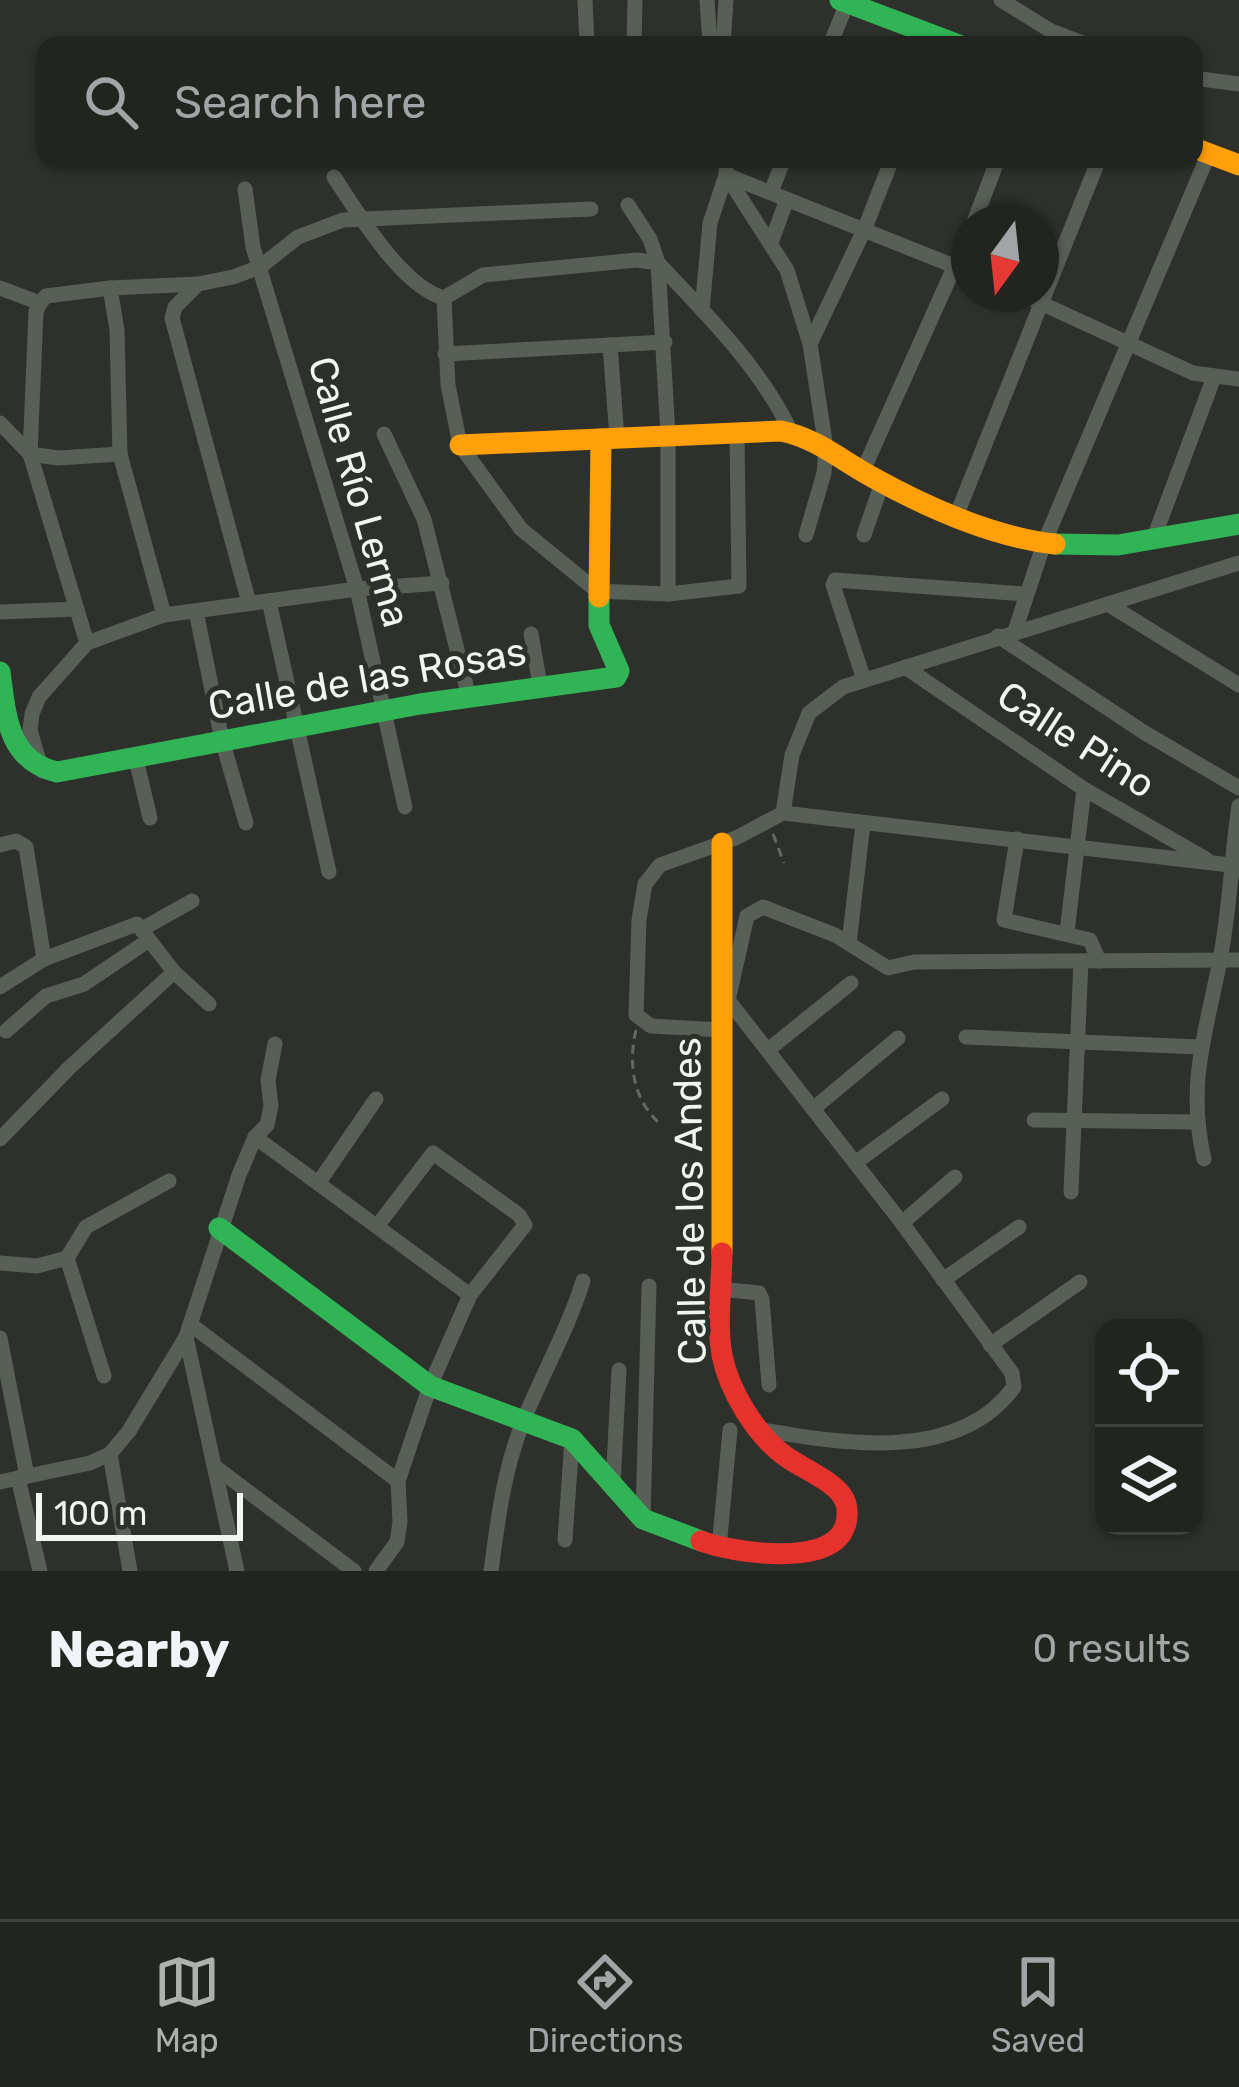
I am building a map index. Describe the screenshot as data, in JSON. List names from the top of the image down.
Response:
{
  "streets": {
    "street": [
      "Calle Río Lerma",
      "Calle de las Rosas",
      "Calle Pino",
      "Calle de los Andes"
    ]
  },
  "crossings": [
    ["Calle Río Lerma", "Calle de las Rosas"]
  ],
  "scale_bar": "100 m",
  "north": "bottom",
  "page": {
    "search": "Search here",
    "scale": "100 m",
    "heading": ["Nearby", "0 results"],
    "nav": ["Map", "Directions", "Saved"]
  }
}
